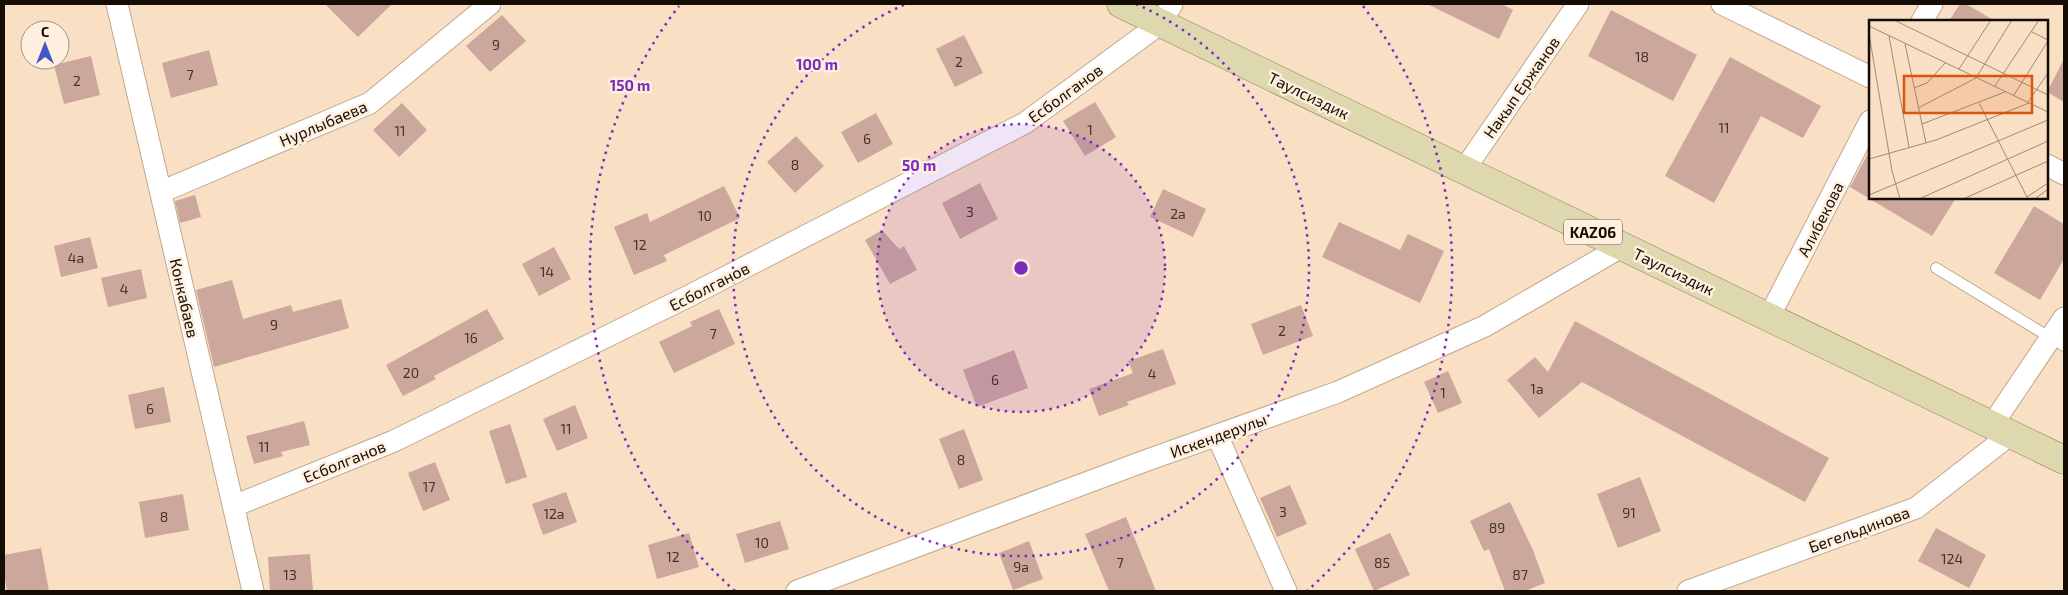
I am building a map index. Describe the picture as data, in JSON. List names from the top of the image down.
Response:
{
  "streets": {
    "main road": ["Таулсиздик", "KAZ06"],
    "street": [
      "Накып Ержанов",
      "Есболганов",
      "Нурлыбаева",
      "Алибекова",
      "Конкабаев",
      "Искендерулы",
      "Бегельдинова"
    ]
  },
  "crossings": [
    ["Накып Ержанов", "Таулсиздик"],
    ["Есболганов", "Таулсиздик"],
    ["Есболганов", "Конкабаев"],
    ["Таулсиздик", "Алибекова"],
    ["Таулсиздик", "Искендерулы"],
    ["Таулсиздик", "Бегельдинова"],
    ["Нурлыбаева", "Конкабаев"]
  ],
  "house_numbers": [
    "9",
    "18",
    "2",
    "7",
    "2",
    "11",
    "1",
    "11",
    "6",
    "8",
    "3",
    "2а",
    "10",
    "12",
    "4а",
    "14",
    "4",
    "9",
    "2",
    "7",
    "16",
    "20",
    "4",
    "6",
    "1а",
    "1",
    "6",
    "11",
    "11",
    "8",
    "17",
    "3",
    "91",
    "12а",
    "8",
    "89",
    "10",
    "12",
    "124",
    "7",
    "85",
    "9а",
    "13",
    "87"
  ],
  "north": "top",
  "rings": ["100 m", "150 m", "50 m"]
}
